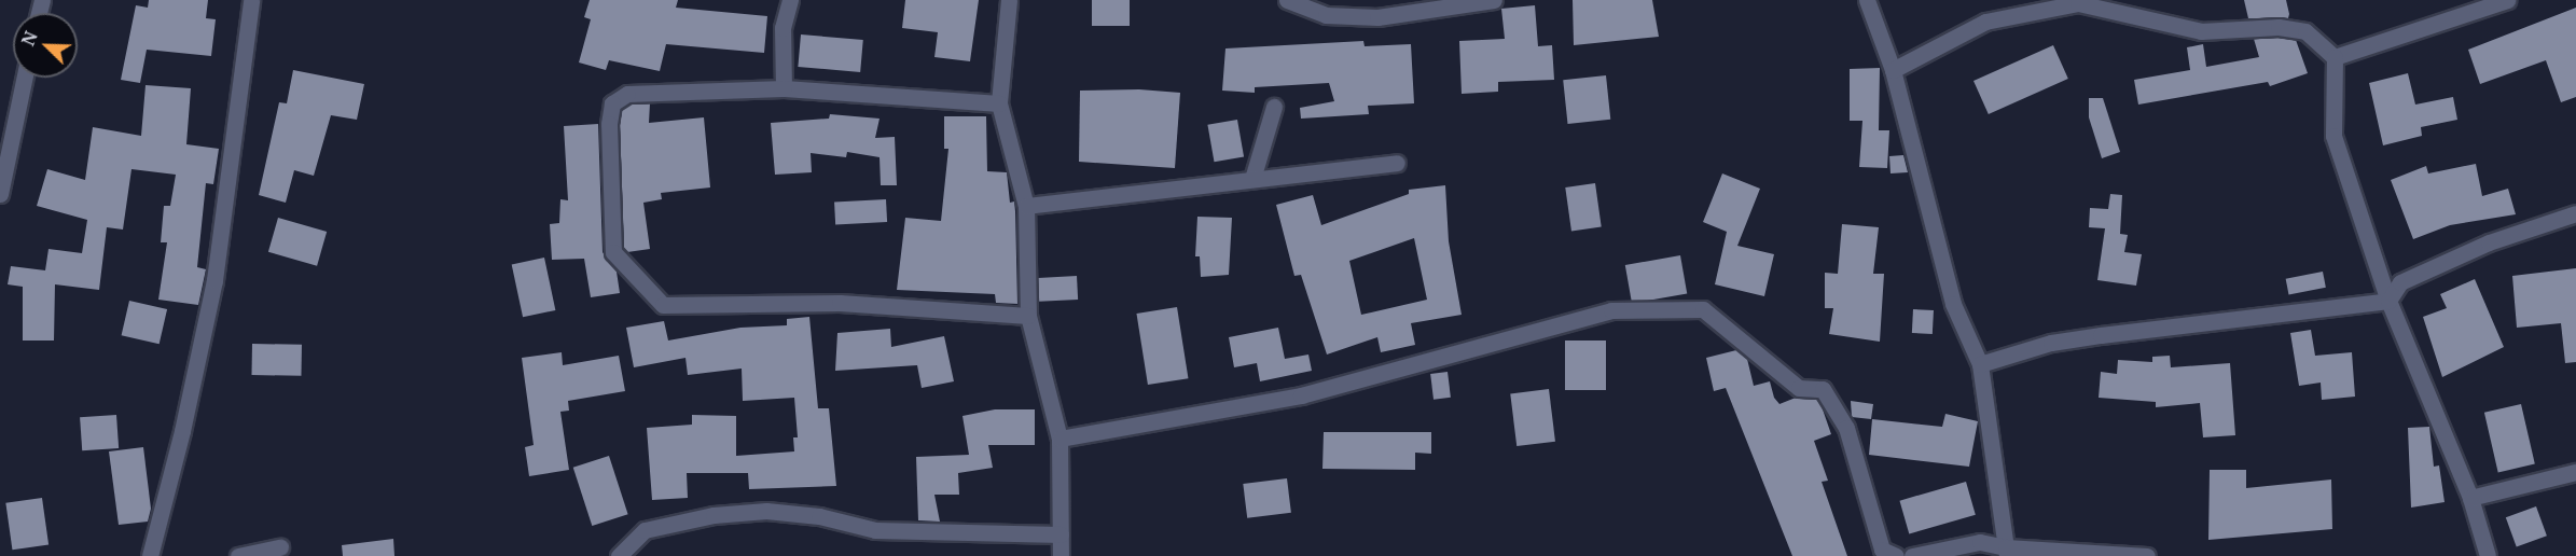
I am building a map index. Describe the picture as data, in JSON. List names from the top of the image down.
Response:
{
  "north": "top left"
}
